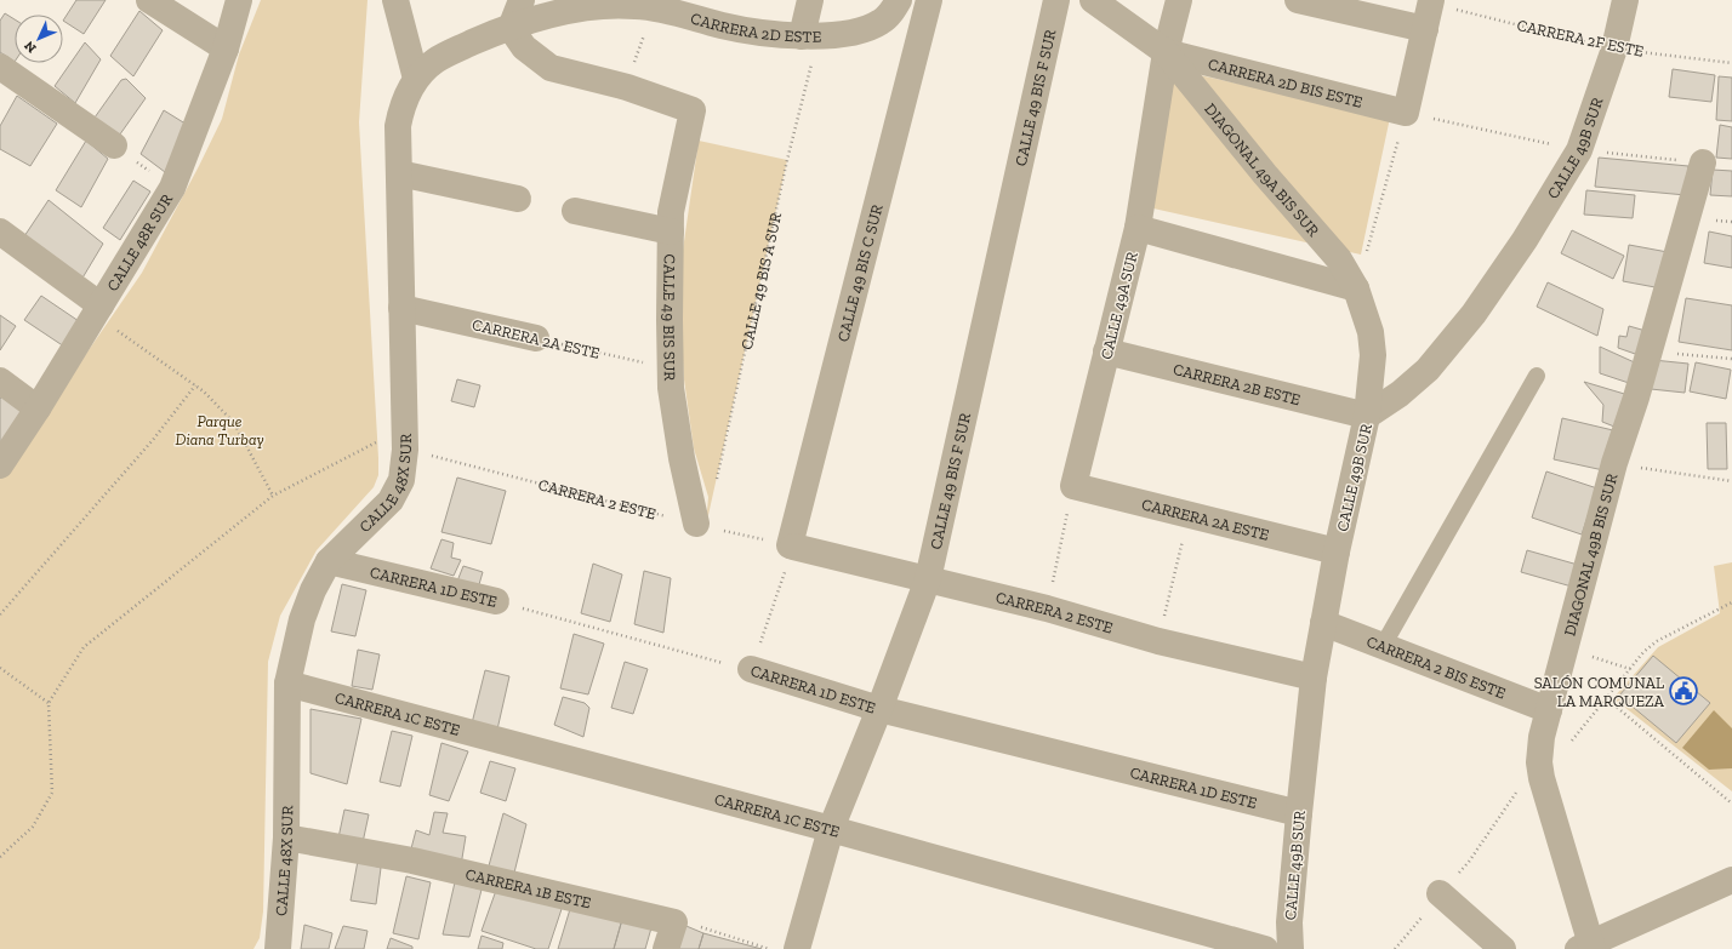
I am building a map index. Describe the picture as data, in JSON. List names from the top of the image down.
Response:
{
  "streets": {
    "street": [
      "CARRERA 2D ESTE",
      "CARRERA 2D BIS ESTE",
      "CALLE 49 BIS F SUR",
      "CALLE 49B SUR",
      "DIAGONAL 49A BIS SUR",
      "CALLE 48R SUR",
      "CALLE 49 BIS C SUR",
      "CALLE 49A SUR",
      "CALLE 49 BIS SUR",
      "CARRERA 2A ESTE",
      "CARRERA 2B ESTE",
      "CALLE 48X SUR",
      "CARRERA 2 ESTE",
      "DIAGONAL 49B BIS SUR",
      "CARRERA 1D ESTE",
      "CARRERA 2 BIS ESTE",
      "CARRERA 1C ESTE",
      "CARRERA 1B ESTE"
    ],
    "path": ["CARRERA 2F ESTE", "CALLE 49 BIS A SUR"]
  },
  "crossings": [
    ["CARRERA 2D ESTE", "CALLE 49 BIS A SUR"],
    ["CARRERA 2D ESTE", "CALLE 48X SUR"],
    ["CARRERA 2F ESTE", "CALLE 49B SUR"],
    ["CARRERA 2D BIS ESTE", "DIAGONAL 49A BIS SUR"],
    ["CARRERA 2D BIS ESTE", "CALLE 49A SUR"],
    ["CALLE 49 BIS F SUR", "CARRERA 2 ESTE"],
    ["CALLE 49 BIS F SUR", "CARRERA 1D ESTE"],
    ["CALLE 49 BIS F SUR", "CARRERA 1C ESTE"],
    ["CALLE 49B SUR", "DIAGONAL 49A BIS SUR"],
    ["CALLE 49B SUR", "CARRERA 2A ESTE"],
    ["CALLE 49B SUR", "CARRERA 2B ESTE"],
    ["CALLE 49B SUR", "CARRERA 2 ESTE"],
    ["CALLE 49B SUR", "CARRERA 1D ESTE"],
    ["CALLE 49B SUR", "CARRERA 2 BIS ESTE"],
    ["DIAGONAL 49A BIS SUR", "CALLE 49A SUR"],
    ["DIAGONAL 49A BIS SUR", "CARRERA 2B ESTE"],
    ["CALLE 49 BIS C SUR", "CARRERA 2 ESTE"],
    ["CALLE 49A SUR", "CARRERA 2A ESTE"],
    ["CALLE 49A SUR", "CARRERA 2B ESTE"],
    ["CALLE 49 BIS SUR", "CARRERA 2A ESTE"],
    ["CALLE 49 BIS SUR", "CARRERA 2 ESTE"],
    ["CARRERA 2A ESTE", "CALLE 48X SUR"],
    ["CALLE 48X SUR", "CARRERA 2 ESTE"],
    ["CALLE 48X SUR", "CARRERA 1D ESTE"],
    ["CALLE 48X SUR", "CARRERA 1C ESTE"],
    ["CALLE 48X SUR", "CARRERA 1B ESTE"],
    ["DIAGONAL 49B BIS SUR", "CARRERA 2 BIS ESTE"]
  ],
  "parks": ["Parque Diana Turbay"],
  "places": {
    "public building": ["SALÓN COMUNAL LA MARQUEZA"]
  },
  "north": "bottom left"
}
